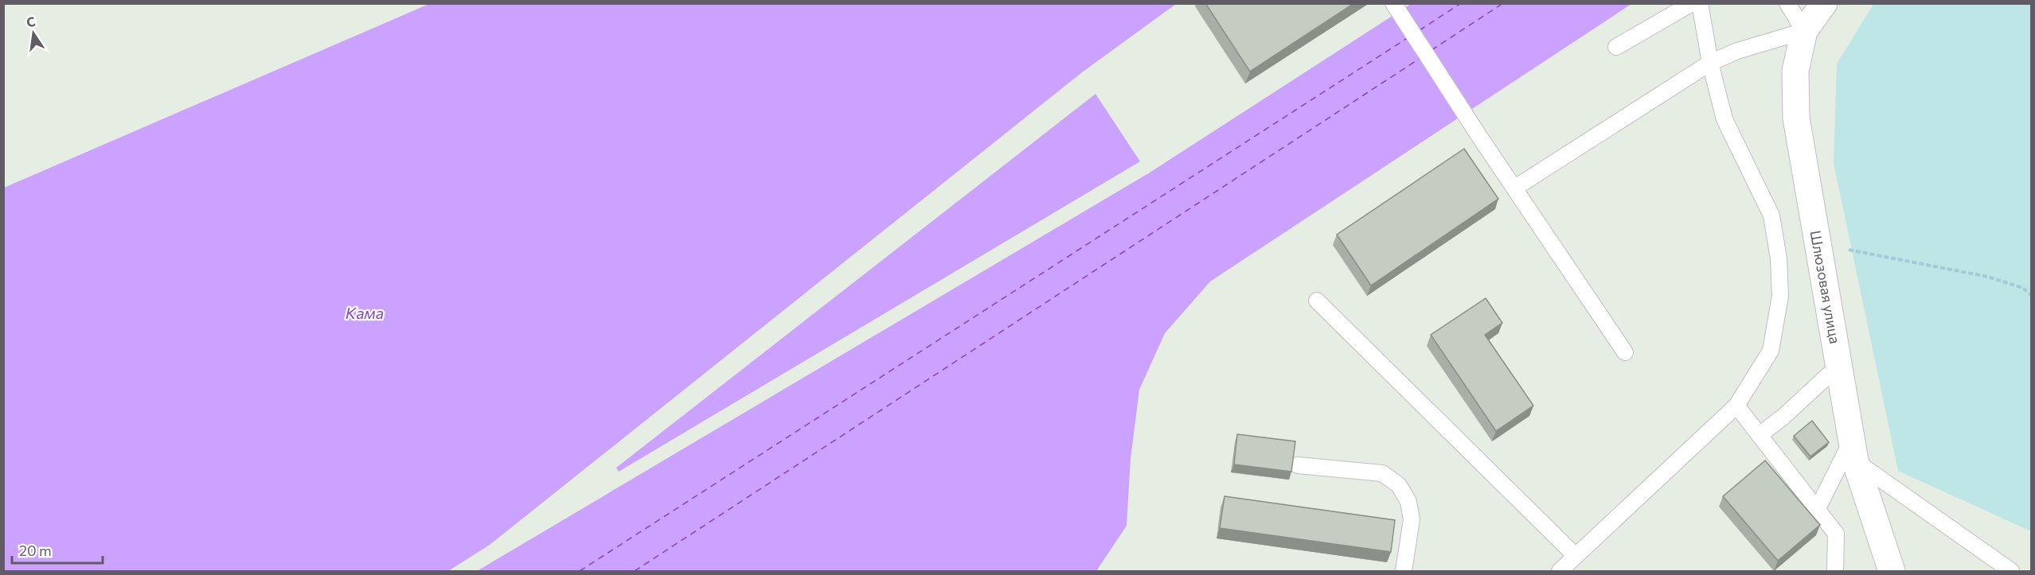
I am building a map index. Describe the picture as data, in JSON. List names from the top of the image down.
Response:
{
  "streets": {
    "street": ["Шлюзовая улица"]
  },
  "water": ["Кама"],
  "scale_bar": "20 m",
  "north": "top"
}
